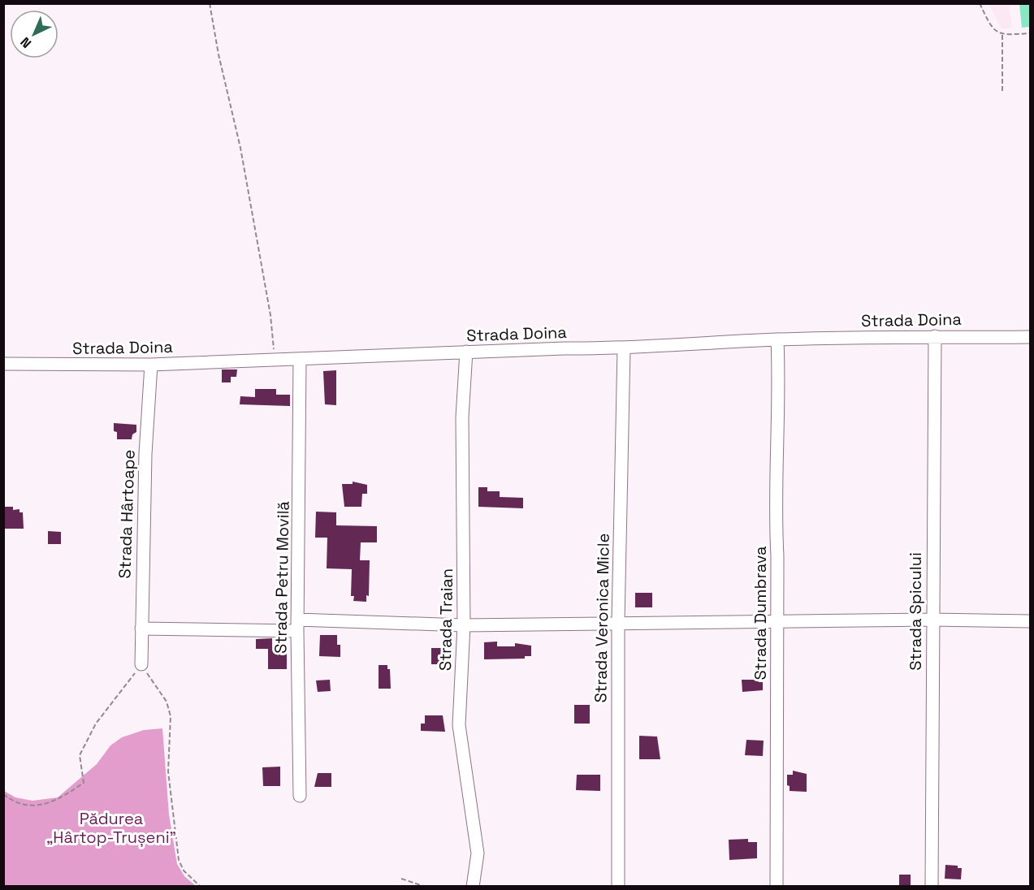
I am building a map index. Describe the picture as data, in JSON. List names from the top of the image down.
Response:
{
  "streets": {
    "street": [
      "Strada Doina",
      "Strada Hârtoape",
      "Strada Petru Movilă",
      "Strada Spicului",
      "Strada Dumbrava",
      "Strada Veronica Micle",
      "Strada Traian"
    ]
  },
  "crossings": [
    ["Strada Doina", "Strada Hârtoape"],
    ["Strada Doina", "Strada Petru Movilă"],
    ["Strada Doina", "Strada Spicului"],
    ["Strada Doina", "Strada Dumbrava"],
    ["Strada Doina", "Strada Veronica Micle"],
    ["Strada Doina", "Strada Traian"]
  ],
  "parks": ["Pădurea „Hârtop-Trușeni”"],
  "north": "bottom left"
}
